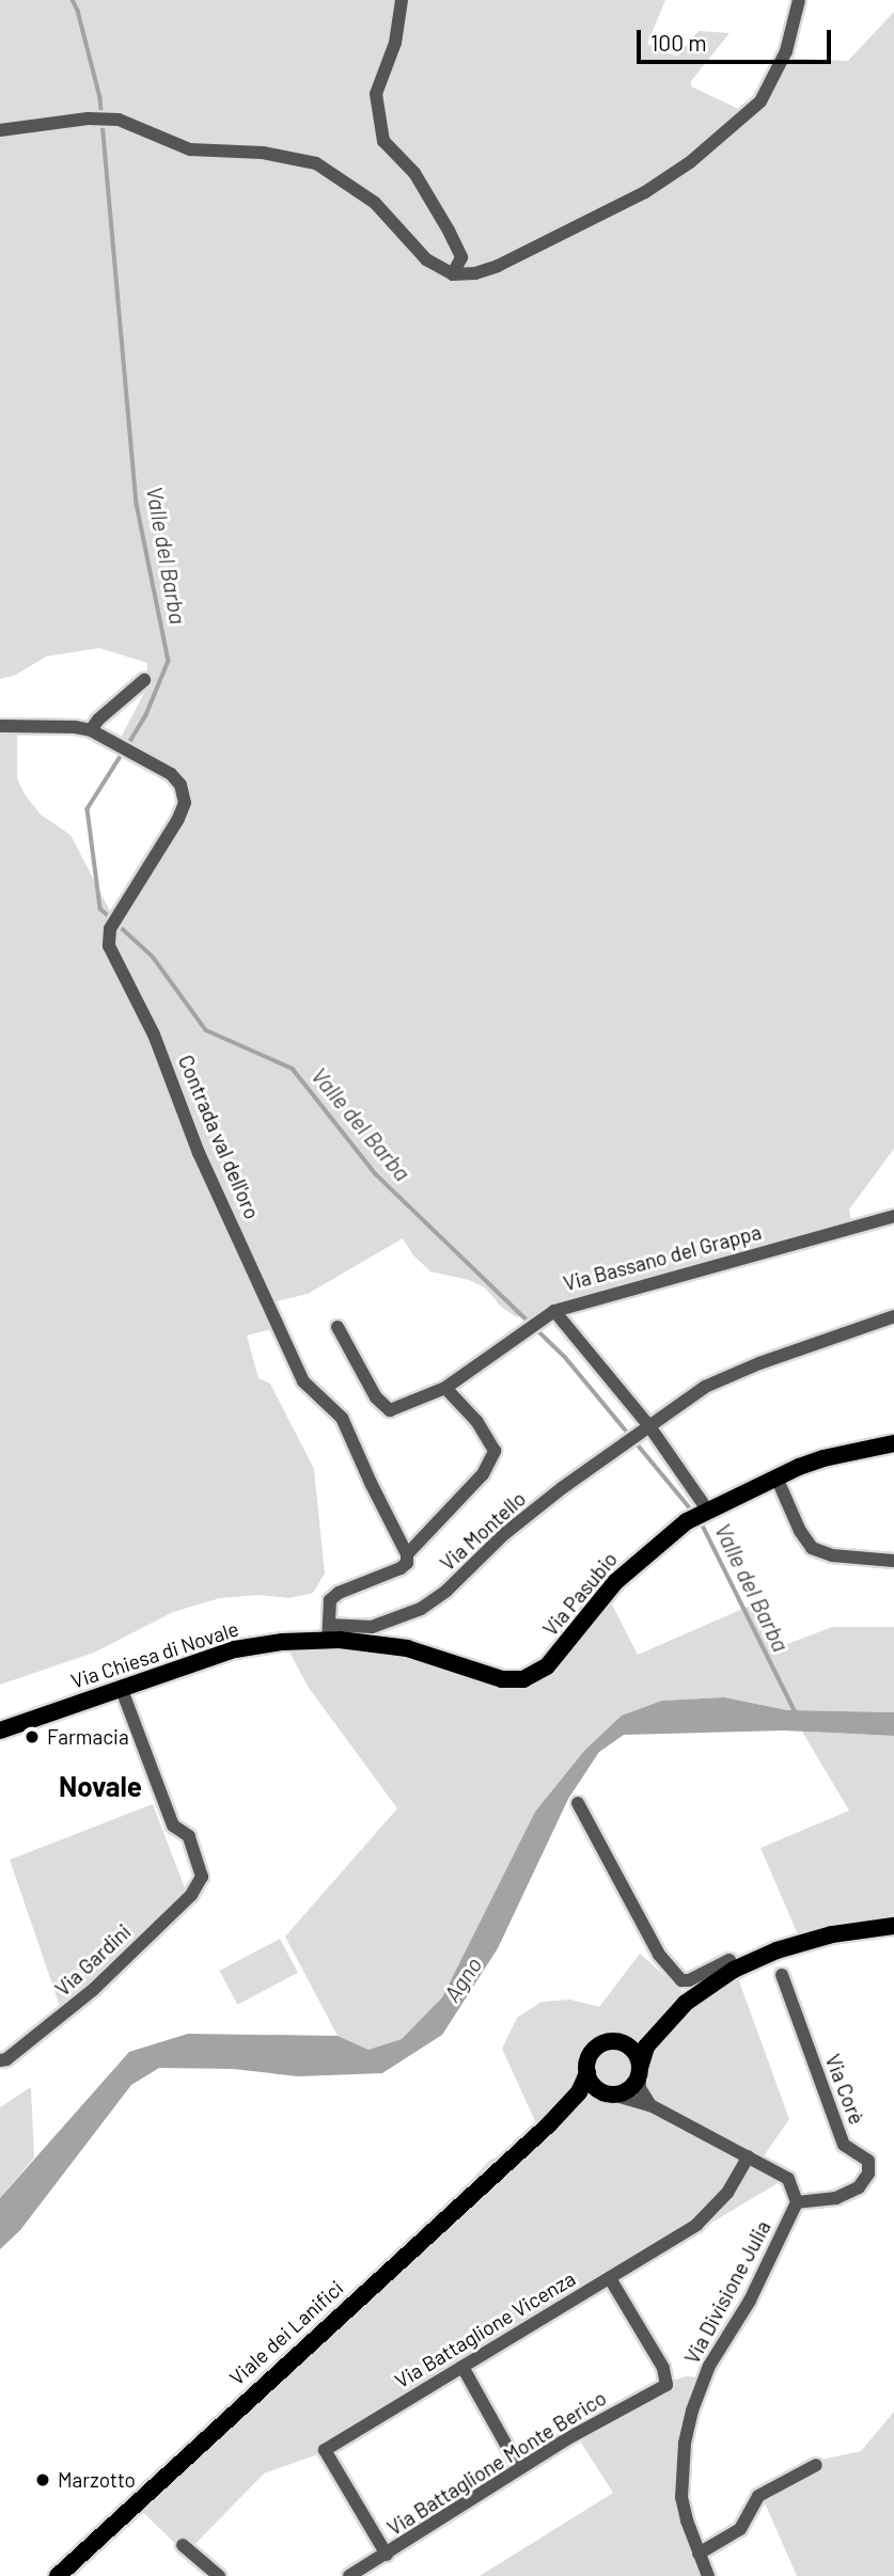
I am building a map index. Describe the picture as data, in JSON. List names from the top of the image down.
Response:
{
  "streets": {
    "main road": ["Via Pasubio", "Via Chiesa di Novale", "Viale dei Lanifici"],
    "street": [
      "Contrada val dell'oro",
      "Via Bassano del Grappa",
      "Via Montello",
      "Via Gardini",
      "Via Corè",
      "Via Divisione Julia",
      "Via Battaglione Vicenza",
      "Via Battaglione Monte Berico"
    ]
  },
  "crossings": [
    ["Via Bassano del Grappa", "Via Montello"],
    ["Via Bassano del Grappa", "Via Pasubio"],
    ["Via Montello", "Via Pasubio"],
    ["Via Montello", "Via Chiesa di Novale"],
    ["Via Pasubio", "Via Chiesa di Novale"],
    ["Via Chiesa di Novale", "Via Gardini"],
    ["Via Corè", "Via Divisione Julia"],
    ["Via Battaglione Vicenza", "Via Battaglione Monte Berico"]
  ],
  "districts": ["Novale"],
  "water": ["Valle del Barba", "Agno"],
  "places": ["Farmacia", "Marzotto"],
  "scale_bar": "100 m"
}
